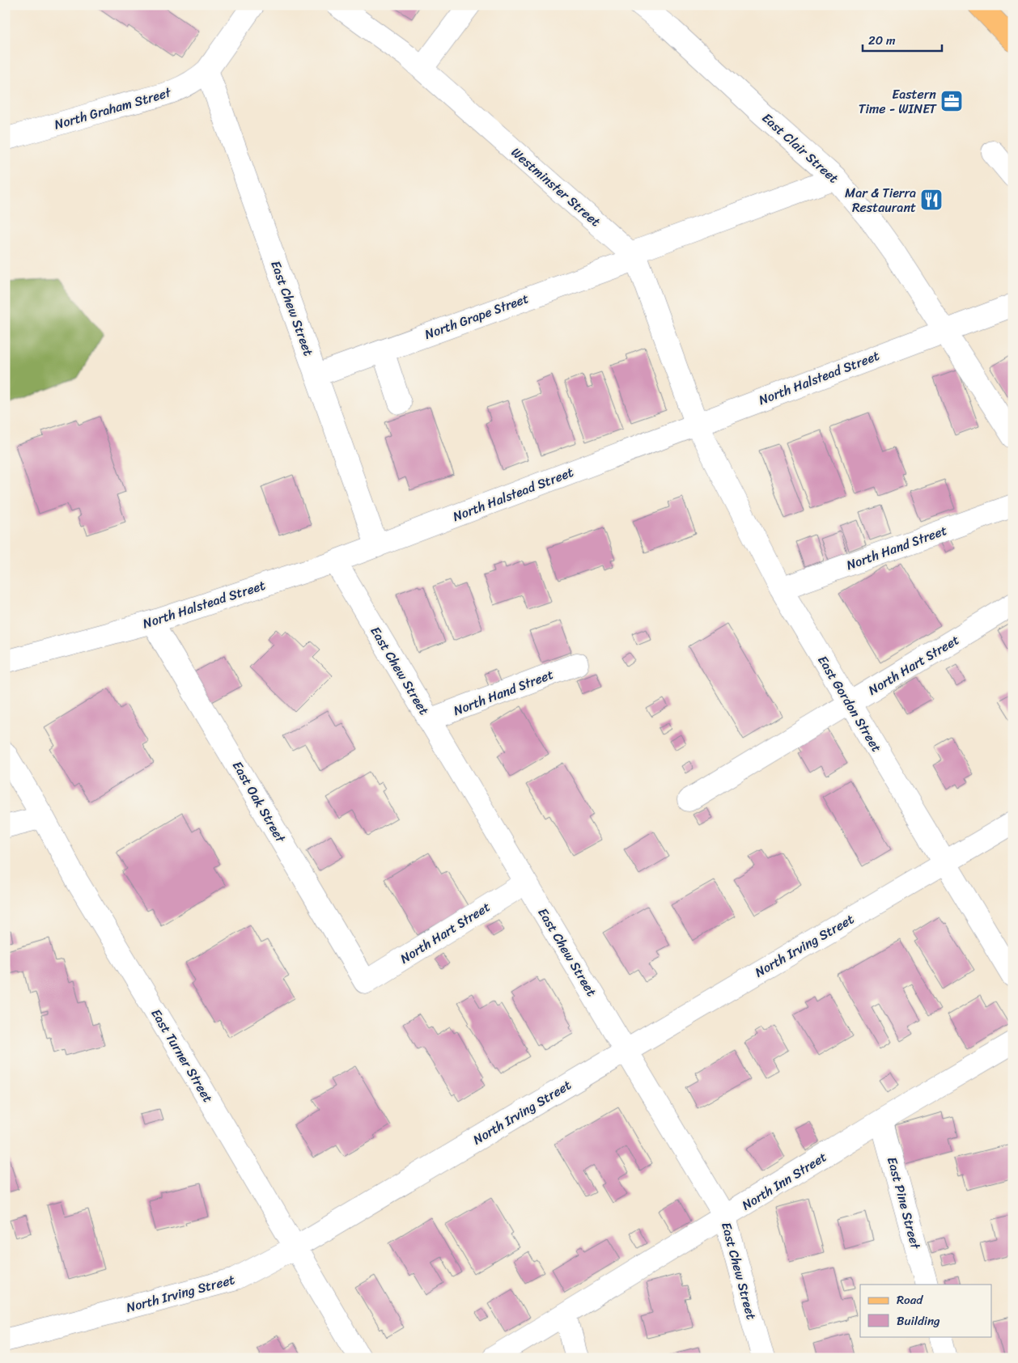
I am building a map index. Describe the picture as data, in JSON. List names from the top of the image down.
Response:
{
  "streets": {
    "street": [
      "North Graham Street",
      "East Clair Street",
      "Westminster Street",
      "East Chew Street",
      "North Grape Street",
      "North Halstead Street",
      "North Hand Street",
      "North Hart Street",
      "East Gordon Street",
      "East Oak Street",
      "North Irving Street",
      "East Turner Street",
      "North Inn Street",
      "East Pine Street"
    ]
  },
  "crossings": [
    ["North Graham Street", "East Chew Street"],
    ["East Clair Street", "North Grape Street"],
    ["East Clair Street", "North Halstead Street"],
    ["Westminster Street", "North Grape Street"],
    ["Westminster Street", "North Halstead Street"],
    ["Westminster Street", "East Gordon Street"],
    ["East Chew Street", "North Grape Street"],
    ["East Chew Street", "North Halstead Street"],
    ["East Chew Street", "North Hand Street"],
    ["East Chew Street", "North Hart Street"],
    ["East Chew Street", "North Irving Street"],
    ["East Chew Street", "North Inn Street"],
    ["North Halstead Street", "East Gordon Street"],
    ["North Halstead Street", "East Oak Street"],
    ["North Hand Street", "East Gordon Street"],
    ["North Hart Street", "East Gordon Street"],
    ["North Hart Street", "East Oak Street"],
    ["East Gordon Street", "North Irving Street"],
    ["North Irving Street", "East Turner Street"],
    ["North Inn Street", "East Pine Street"]
  ],
  "places": {
    "office": ["Eastern Time - WINET"],
    "restaurant": ["Mar & Tierra Restaurant"]
  },
  "legend": ["Road", "Building"],
  "scale_bar": "20 m"
}
